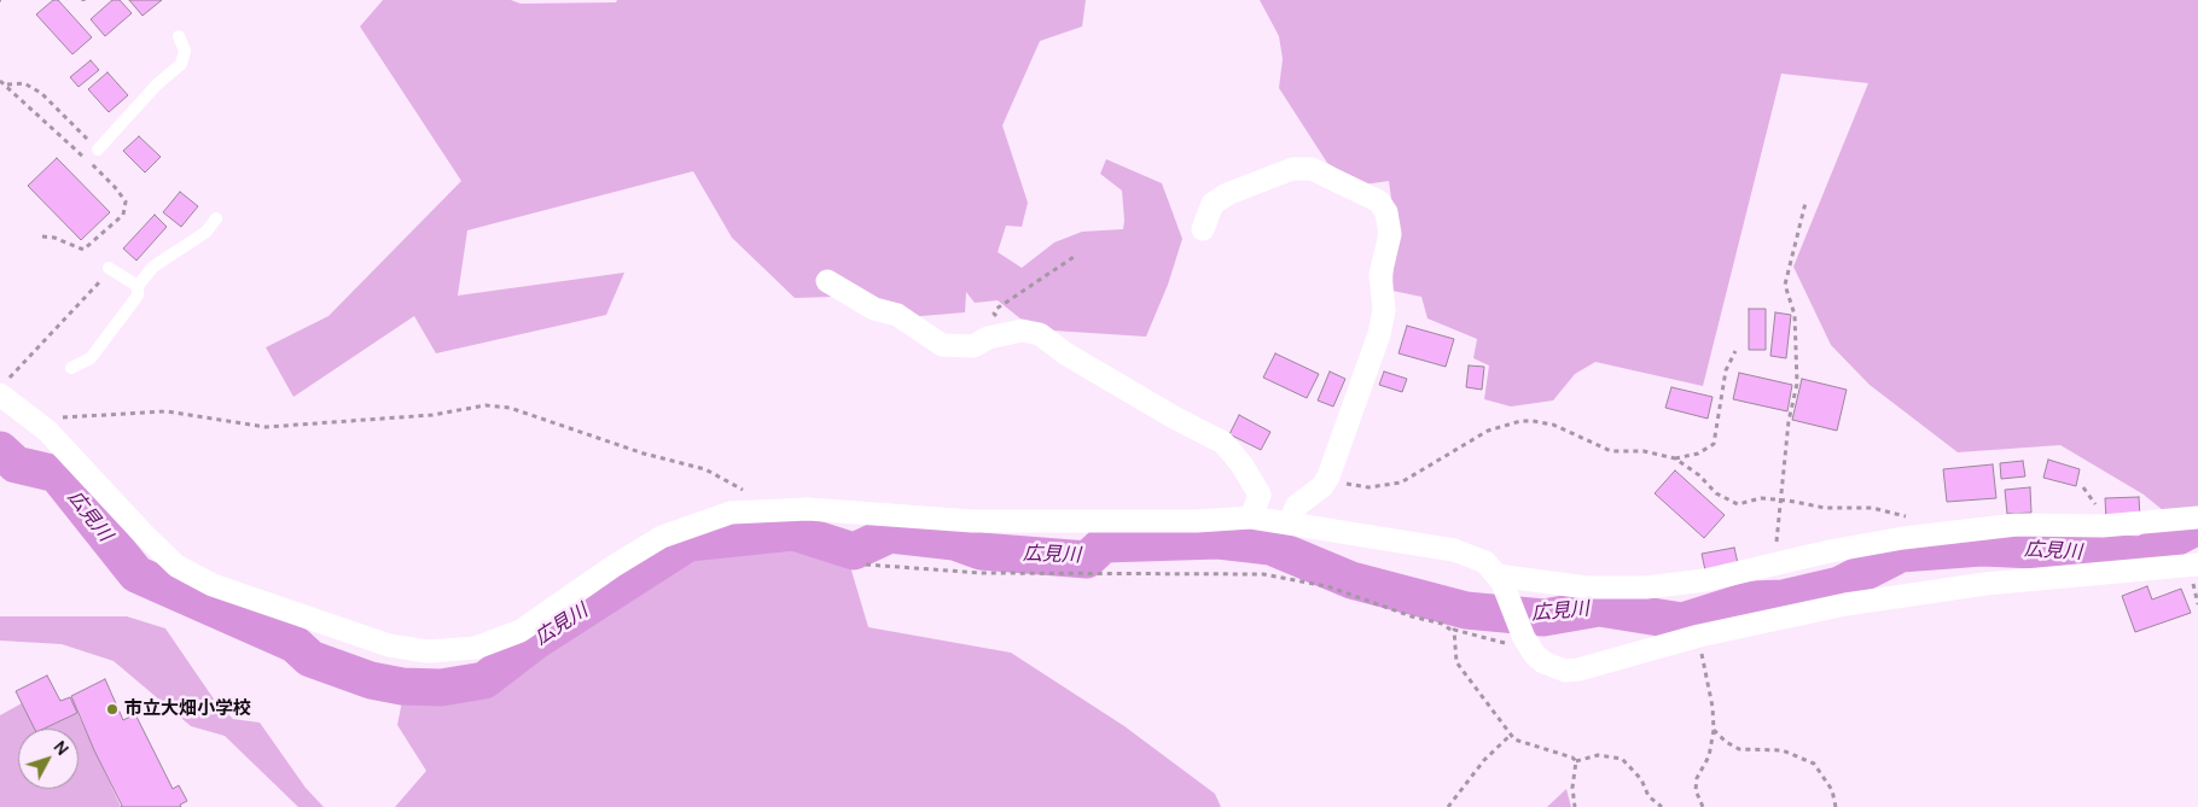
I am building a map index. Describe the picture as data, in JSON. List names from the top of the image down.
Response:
{
  "water": ["広見川"],
  "places": ["市立大畑小学校"],
  "north": "top right"
}
